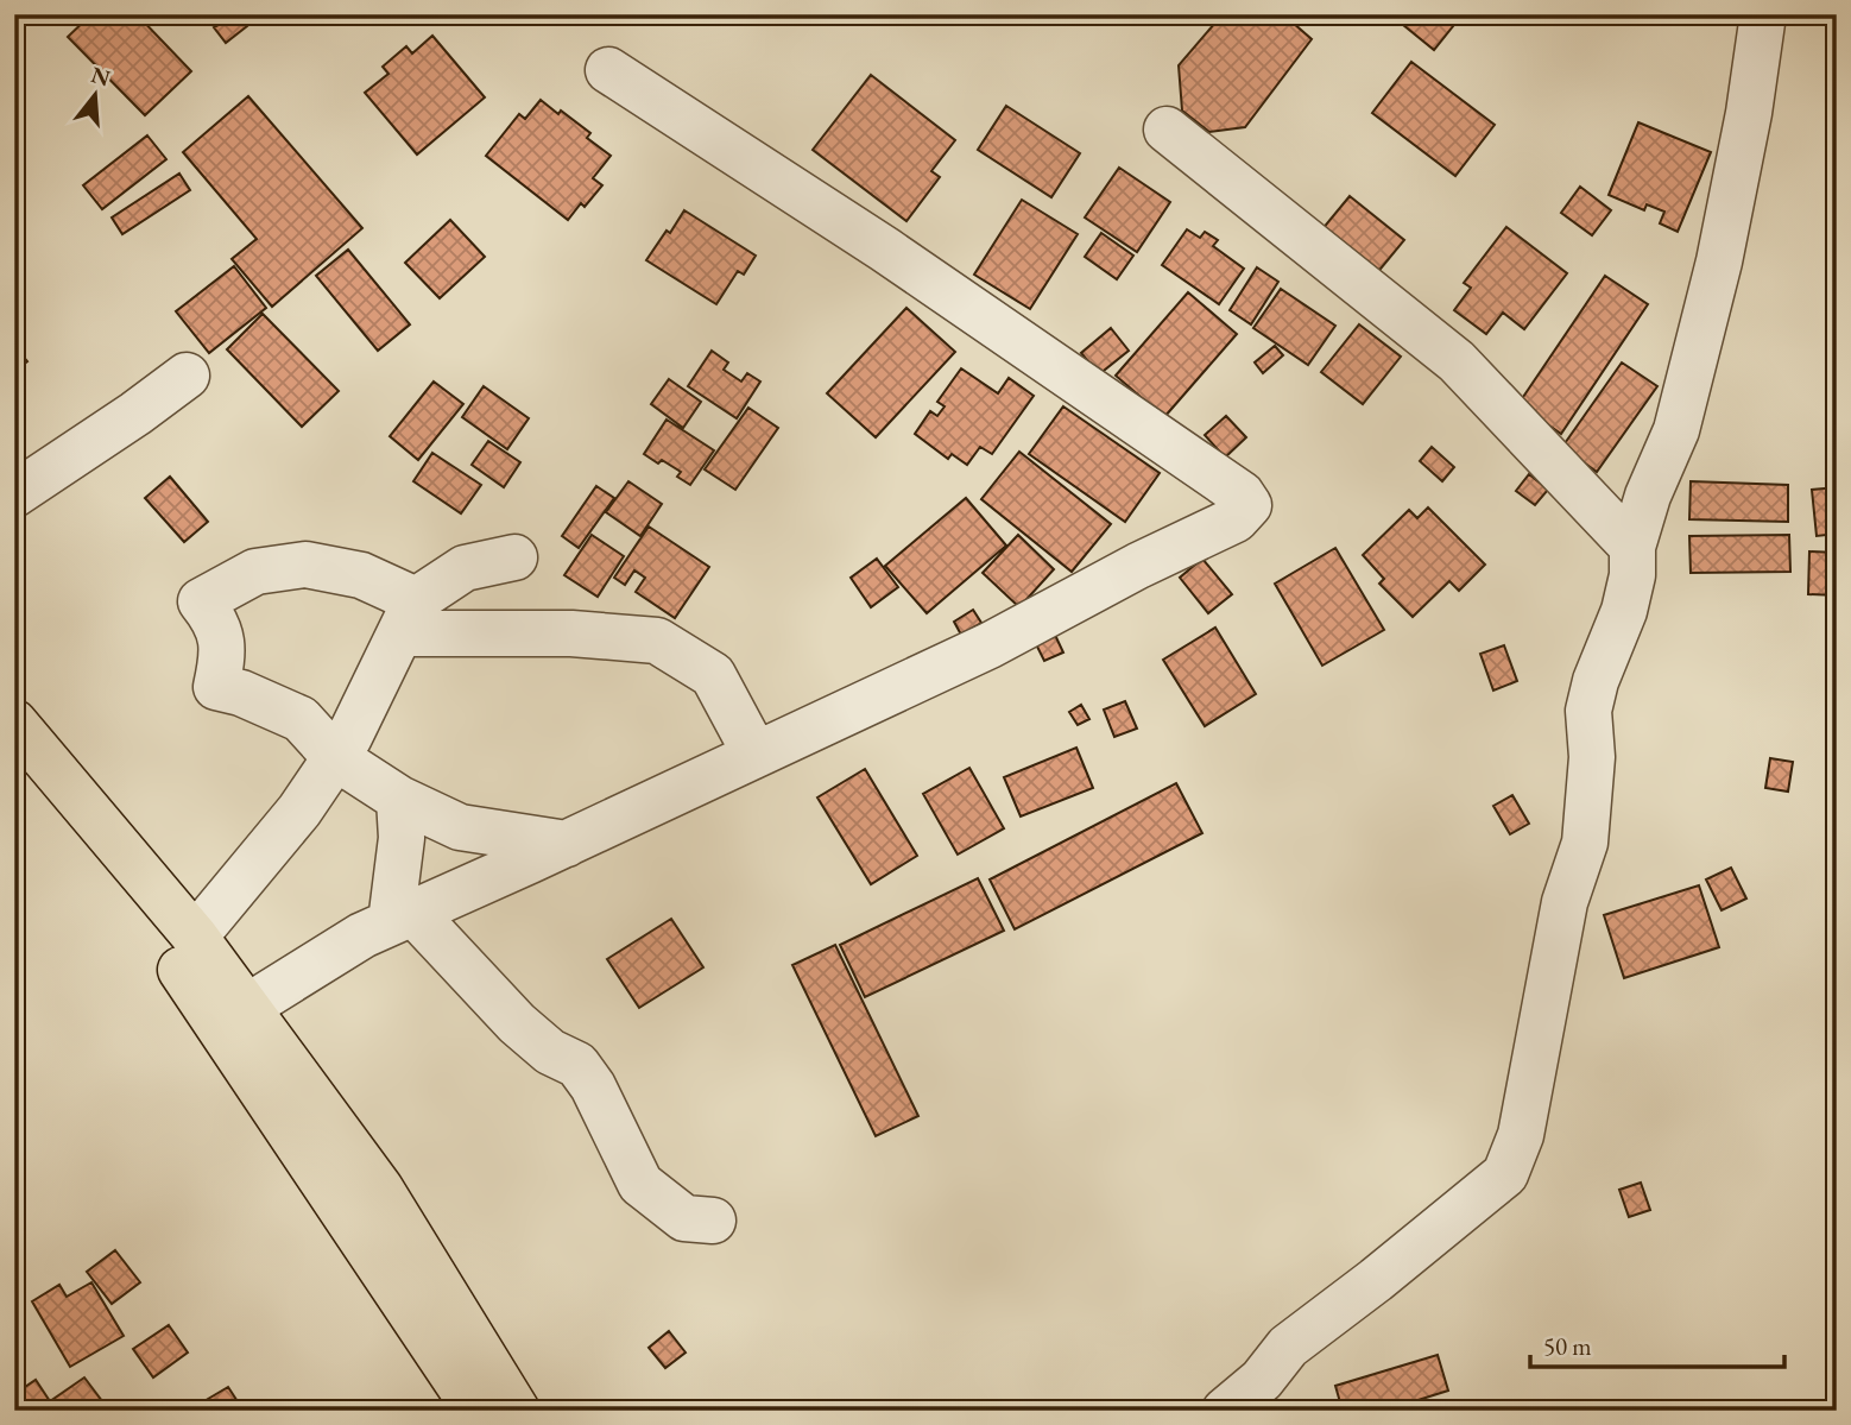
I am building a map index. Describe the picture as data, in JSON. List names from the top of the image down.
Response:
{
  "scale_bar": "50 m",
  "north": "top"
}
